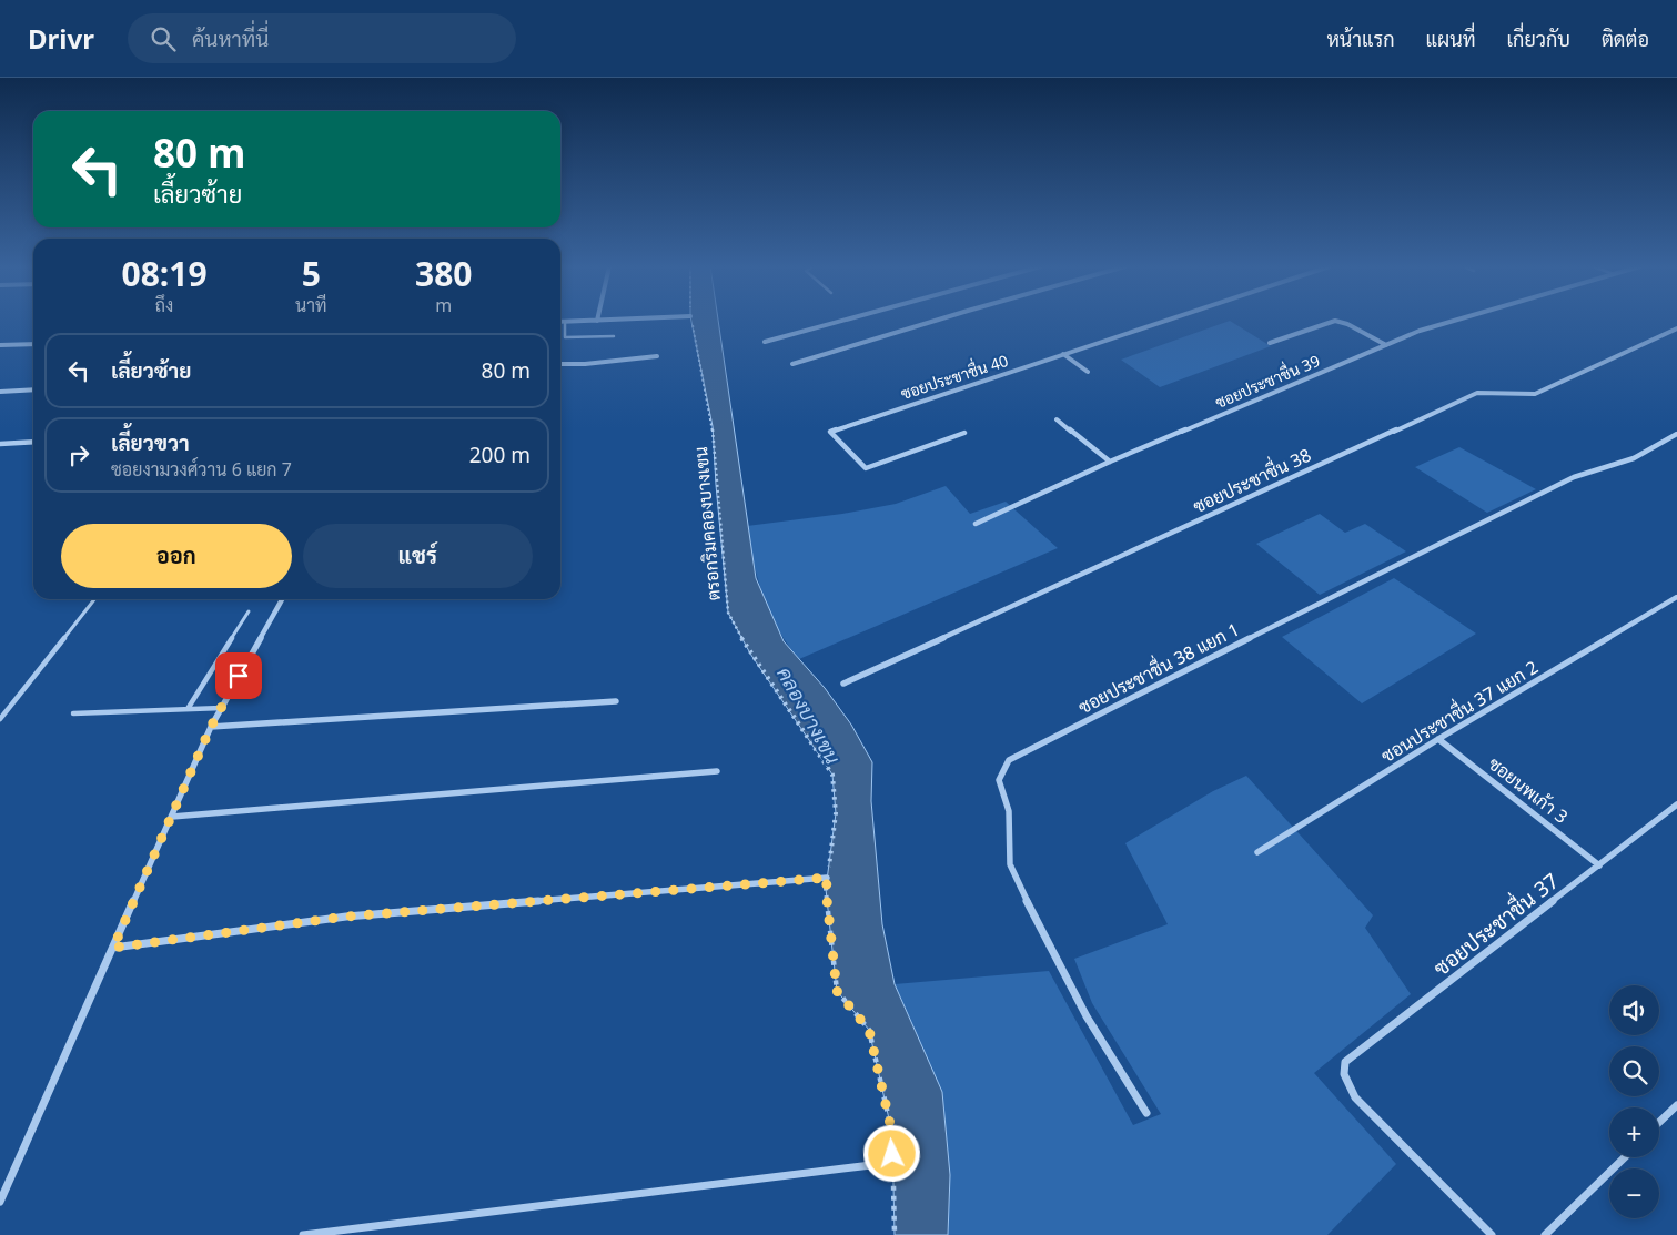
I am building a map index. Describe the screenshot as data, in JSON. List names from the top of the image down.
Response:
{
  "streets": {
    "street": [
      "ซอยประชาชื่น 40",
      "ซอยประชาชื่น 39",
      "ซอยประชาชื่น 38",
      "ซอยประชาชื่น 38 แยก 1",
      "ซอนประชาชื่น 37 แยก 2",
      "ซอยนพเก้า 3",
      "ซอยประชาชื่น 37"
    ],
    "path": ["ตรอกริมคลองบางเขน"]
  },
  "crossings": [
    ["ซอนประชาชื่น 37 แยก 2", "ซอยนพเก้า 3"],
    ["ซอยนพเก้า 3", "ซอยประชาชื่น 37"]
  ],
  "water": ["คลองบางเขน"],
  "page": {
    "header": "Drivr",
    "search": "ค้นหาที่นี่",
    "nav": [
      "หน้าแรก",
      "แผนที่",
      "เกี่ยวกับ",
      "ติดต่อ"
    ],
    "turn": ["80 m", "เลี้ยวซ้าย"],
    "eta": [
      "08:19",
      "ถึง",
      "5",
      "นาที",
      "380",
      "m"
    ],
    "list": [
      {
        "name": "เลี้ยวซ้าย",
        "value": "80 m"
      },
      {
        "name": "เลี้ยวขวา",
        "note": "ซอยงามวงศ์วาน 6 แยก 7",
        "value": "200 m"
      }
    ],
    "buttons": ["ออก", "แชร์"],
    "map_buttons": ["+", "−"]
  }
}
